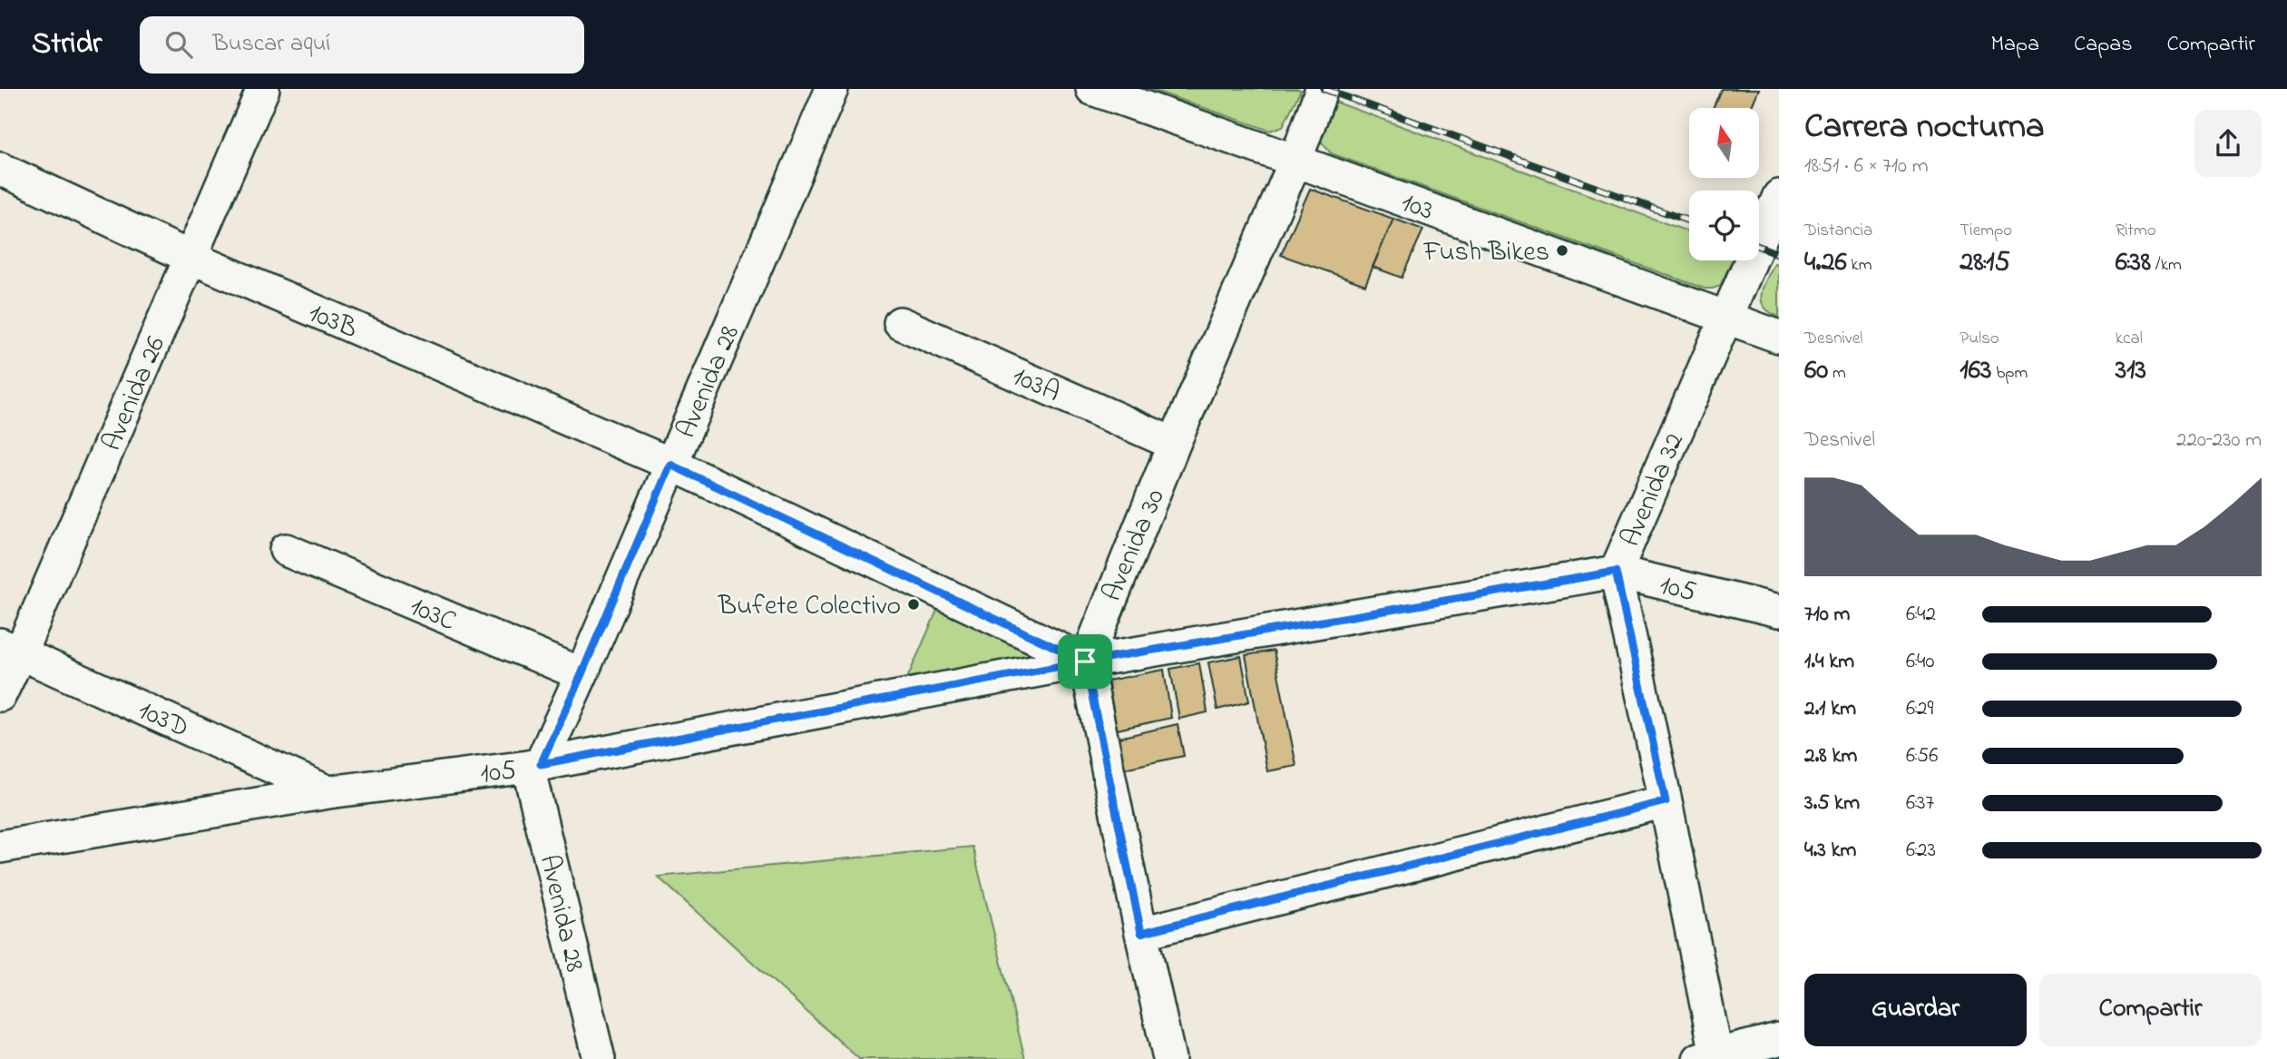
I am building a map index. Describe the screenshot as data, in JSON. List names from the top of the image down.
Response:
{
  "streets": {
    "street": [
      "103",
      "103B",
      "Avenida 28",
      "103A",
      "Avenida 26",
      "Avenida 32",
      "Avenida 30",
      "105",
      "103C",
      "103D"
    ]
  },
  "crossings": [
    ["103", "Avenida 32"],
    ["103", "Avenida 30"],
    ["103B", "Avenida 28"],
    ["103B", "Avenida 26"],
    ["103B", "Avenida 30"],
    ["103B", "105"],
    ["Avenida 28", "105"],
    ["Avenida 28", "103C"],
    ["103A", "Avenida 30"],
    ["Avenida 26", "103D"],
    ["Avenida 32", "105"],
    ["Avenida 30", "105"],
    ["105", "103D"]
  ],
  "places": ["Fush Bikes", "Bufete Colectivo"],
  "north": "top",
  "page": {
    "header": "Stridr",
    "search": "Buscar aquí",
    "nav": ["Mapa", "Capas", "Compartir"],
    "heading": ["Carrera nocturna", "18:51 · 6 × 710 m"],
    "stats": [
      ["Distancia", "4.26 km"],
      ["Tiempo", "28:15"],
      ["Ritmo", "6:38 /km"],
      ["Desnivel", "60 m"],
      ["Pulso", "163 bpm"],
      ["kcal", "313"]
    ],
    "chart": ["Desnivel", "220–230 m"],
    "list": [
      {
        "name": "710 m",
        "note": "6:42"
      },
      {
        "name": "1.4 km",
        "note": "6:40"
      },
      {
        "name": "2.1 km",
        "note": "6:29"
      },
      {
        "name": "2.8 km",
        "note": "6:56"
      },
      {
        "name": "3.5 km",
        "note": "6:37"
      },
      {
        "name": "4.3 km",
        "note": "6:23"
      }
    ],
    "buttons": ["Guardar", "Compartir"]
  }
}
